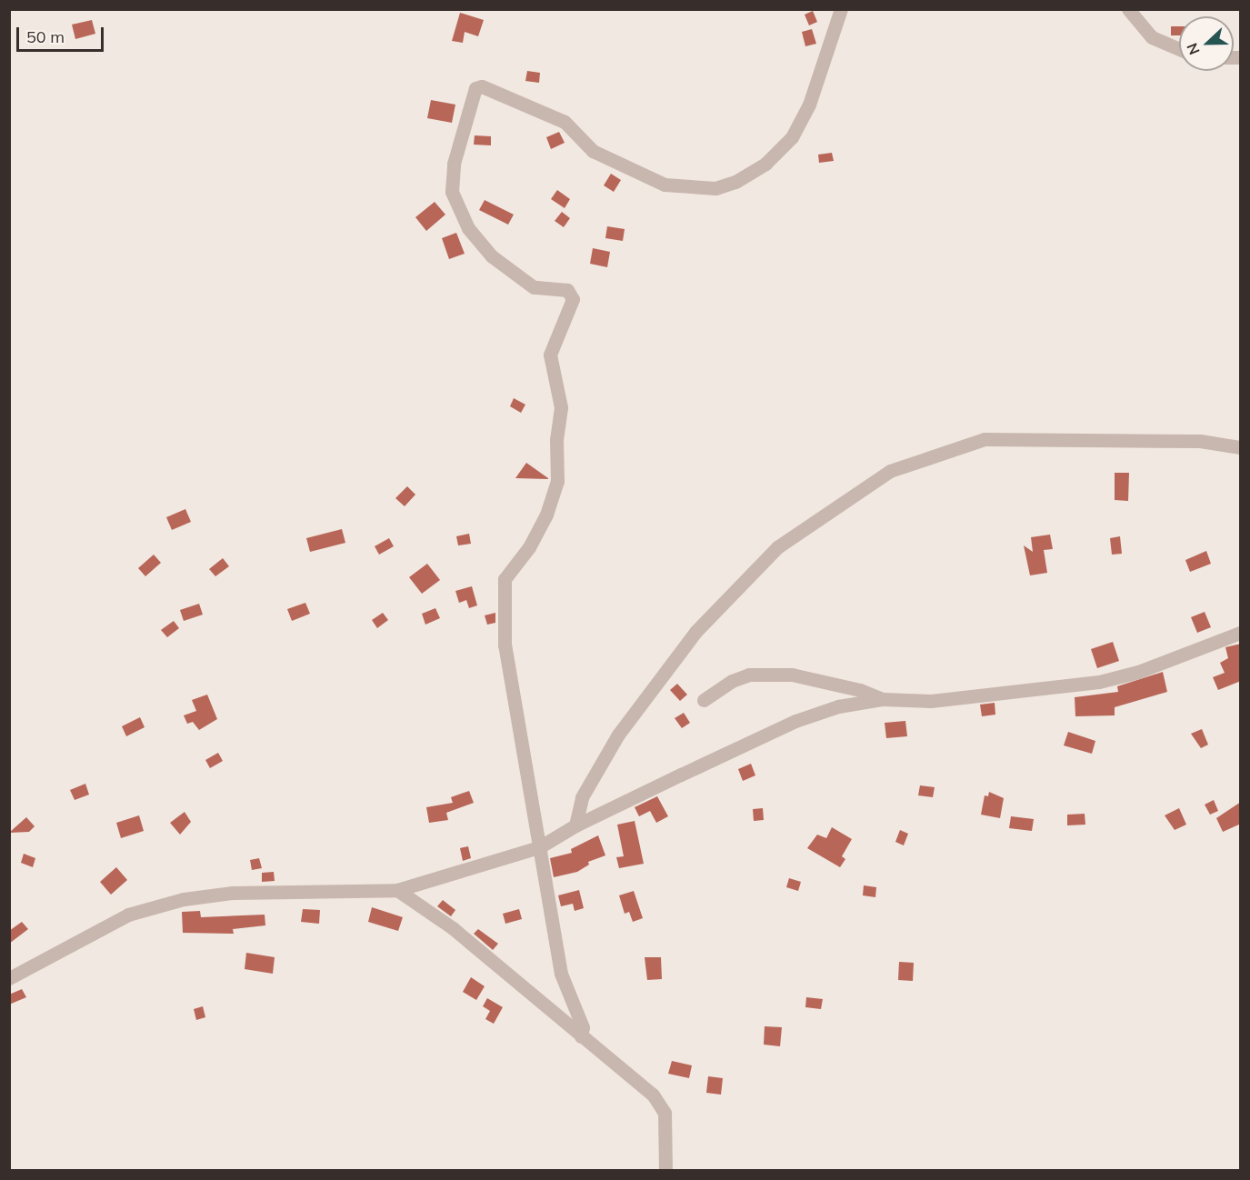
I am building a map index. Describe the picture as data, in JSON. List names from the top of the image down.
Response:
{
  "scale_bar": "50 m",
  "north": "left"
}
